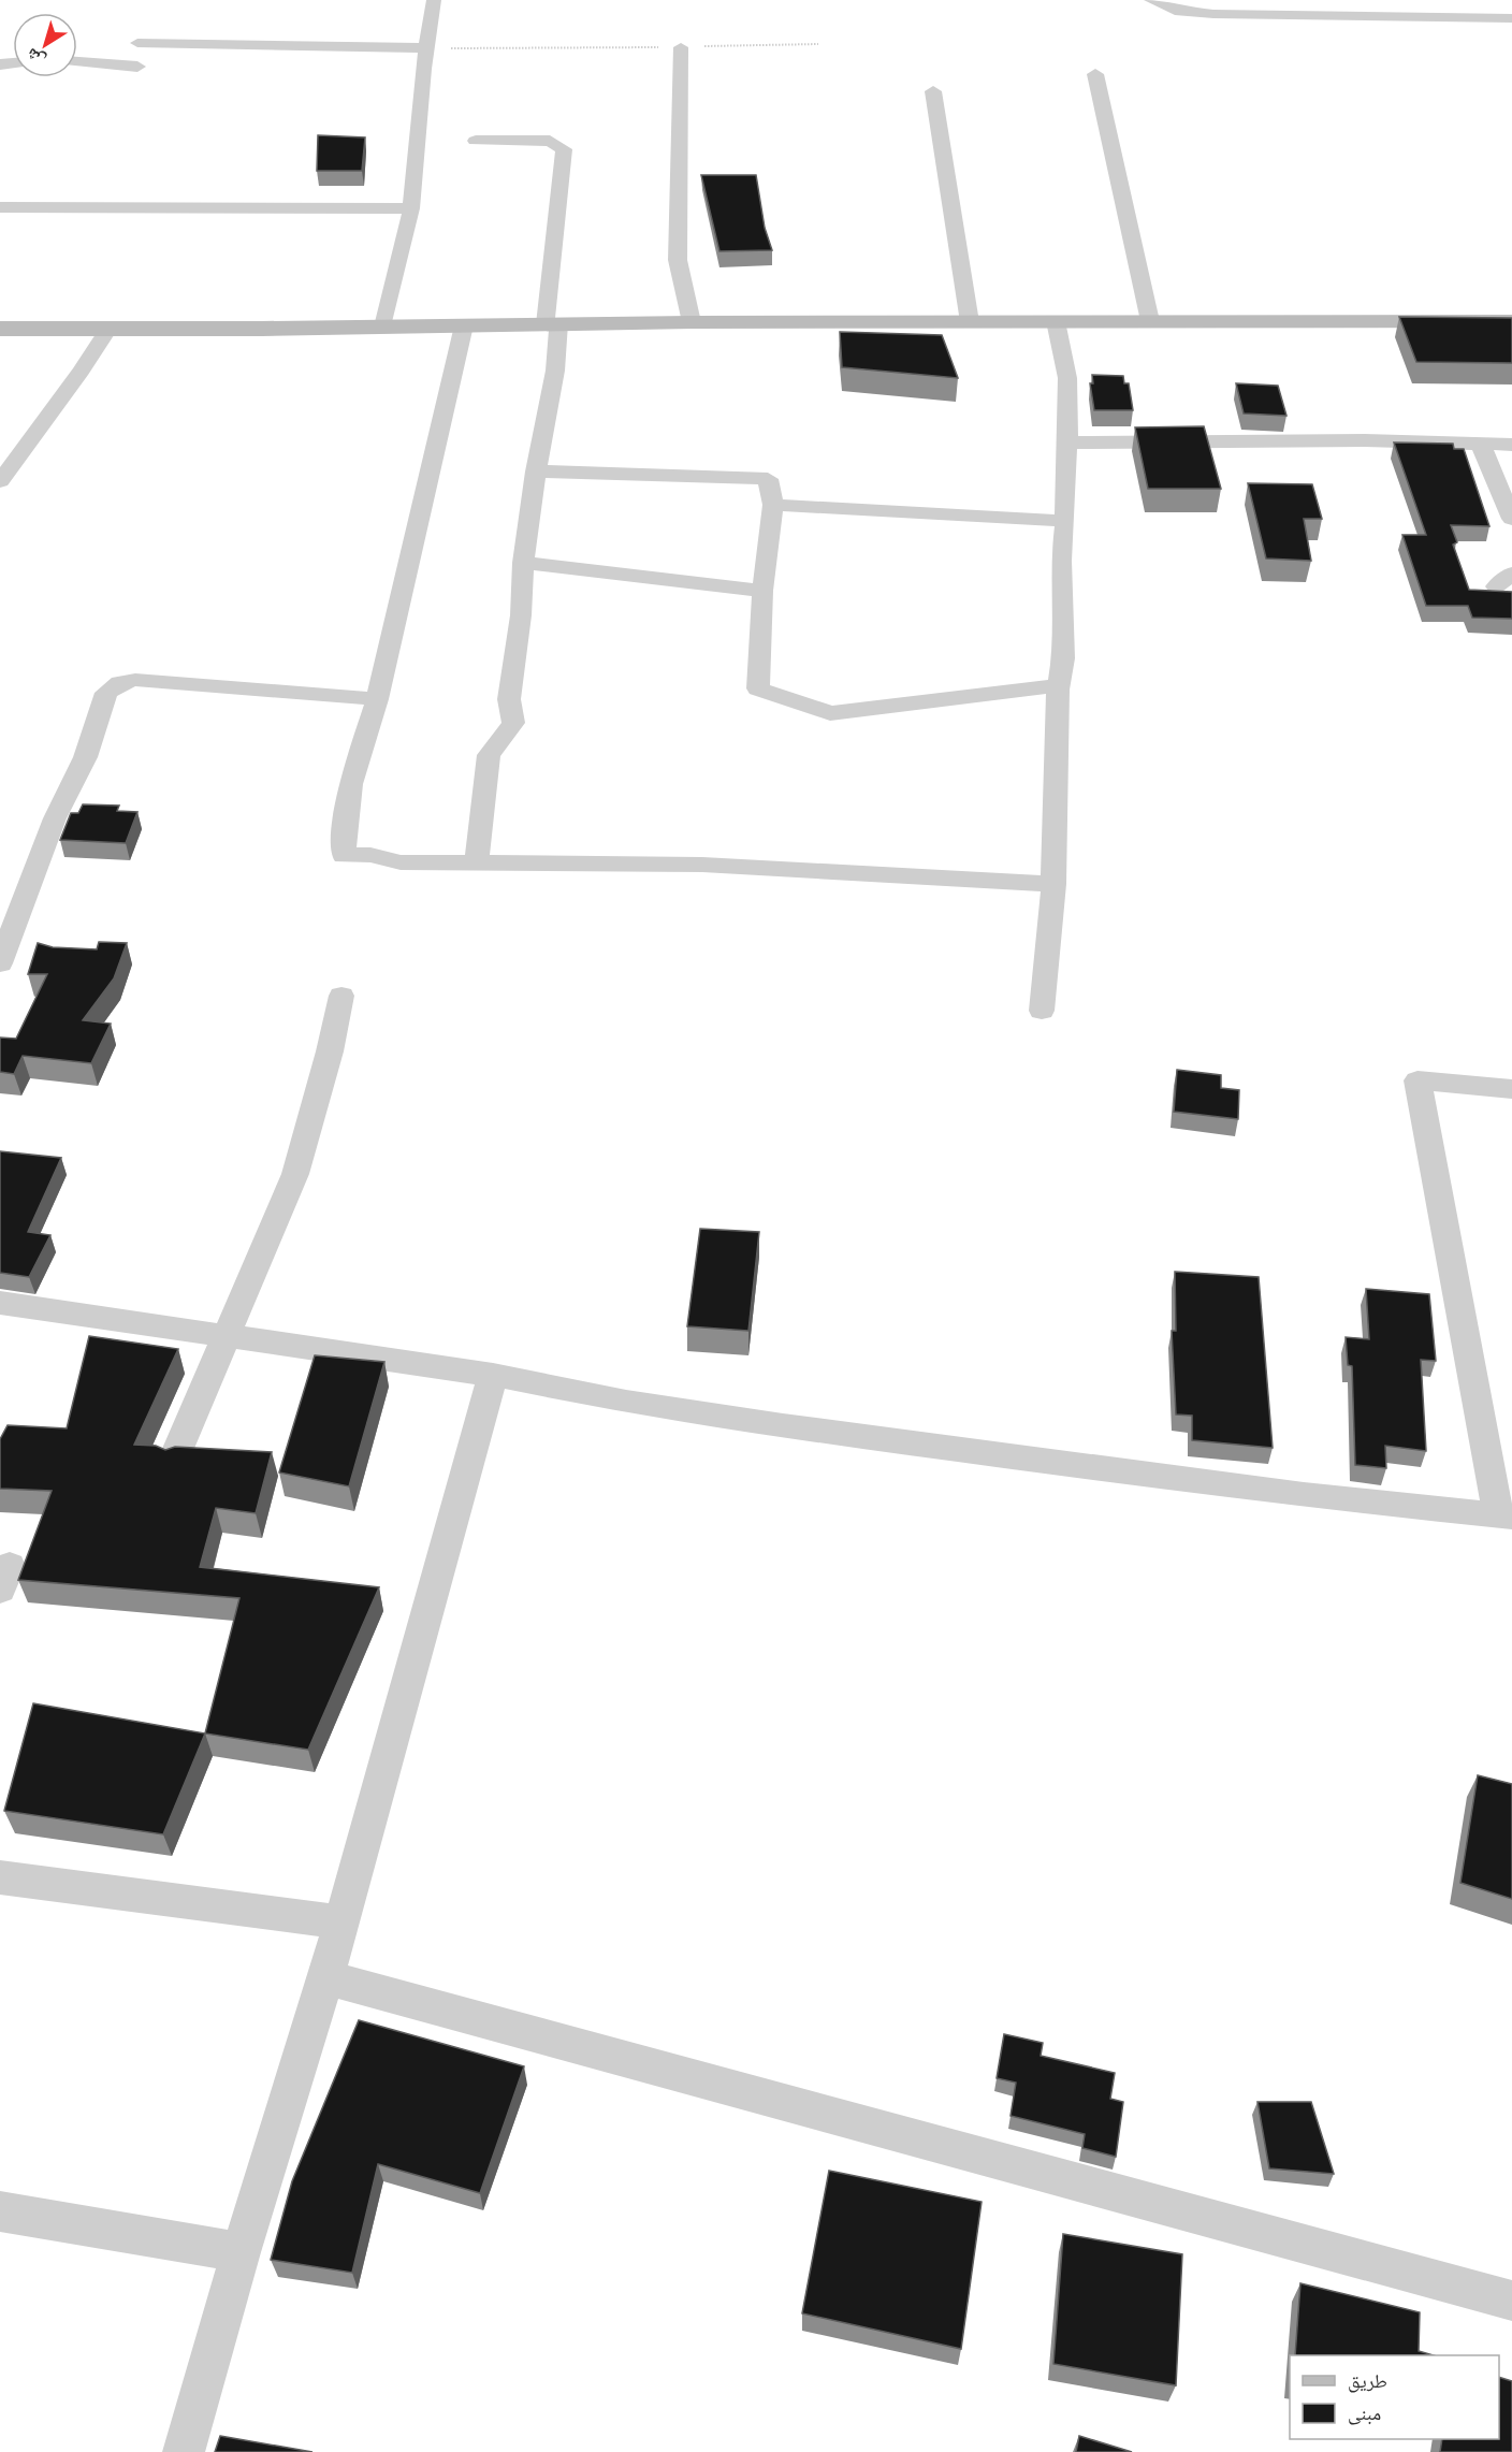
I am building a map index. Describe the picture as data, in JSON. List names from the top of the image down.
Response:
{
  "legend": ["طريق", "مبنى"],
  "north": "bottom left"
}
